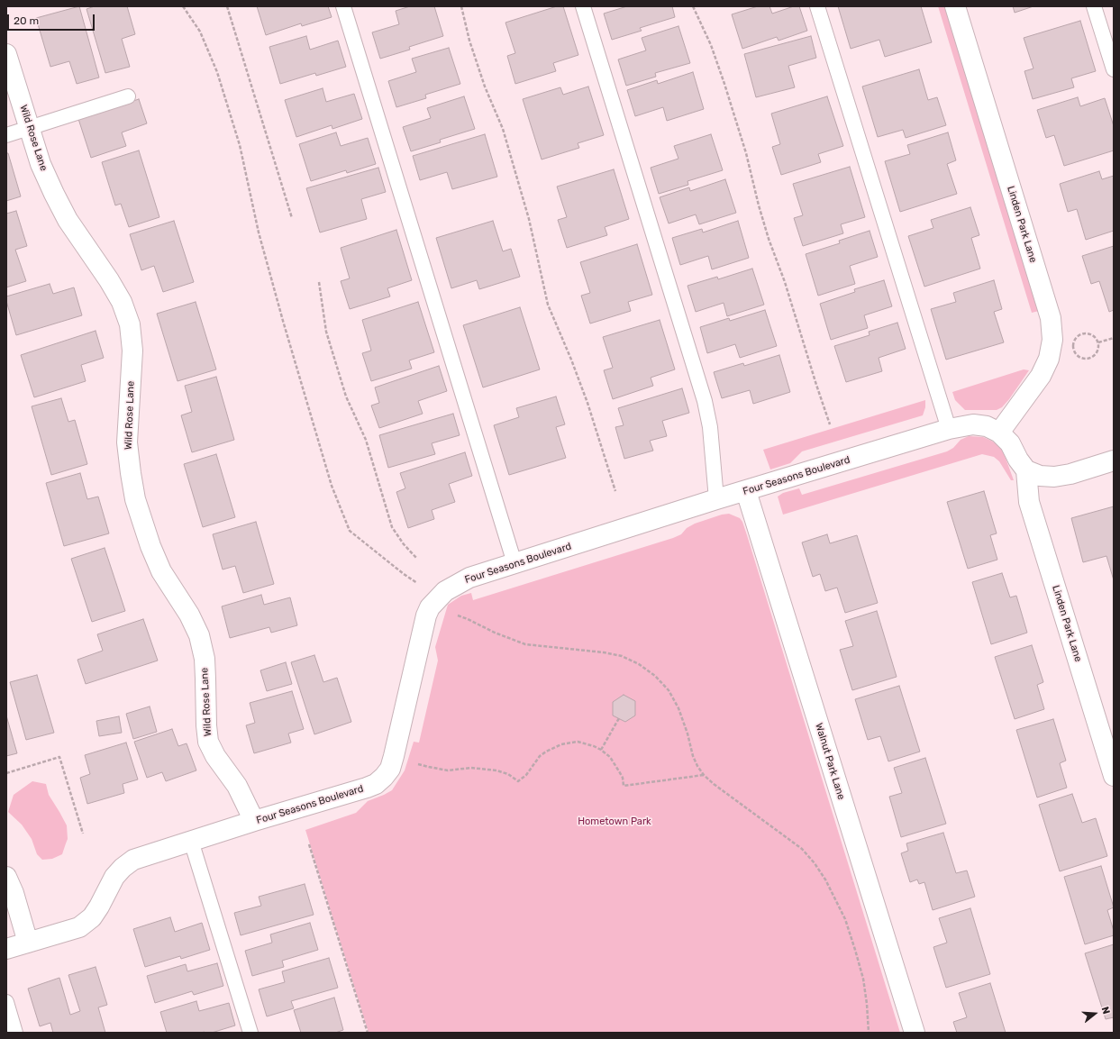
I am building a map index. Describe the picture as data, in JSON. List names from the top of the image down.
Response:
{
  "streets": {
    "street": [
      "Wild Rose Lane",
      "Linden Park Lane",
      "Four Seasons Boulevard",
      "Walnut Park Lane"
    ]
  },
  "crossings": [
    ["Wild Rose Lane", "Four Seasons Boulevard"],
    ["Linden Park Lane", "Four Seasons Boulevard"],
    ["Four Seasons Boulevard", "Walnut Park Lane"]
  ],
  "parks": ["Hometown Park"],
  "scale_bar": "20 m",
  "north": "right"
}
